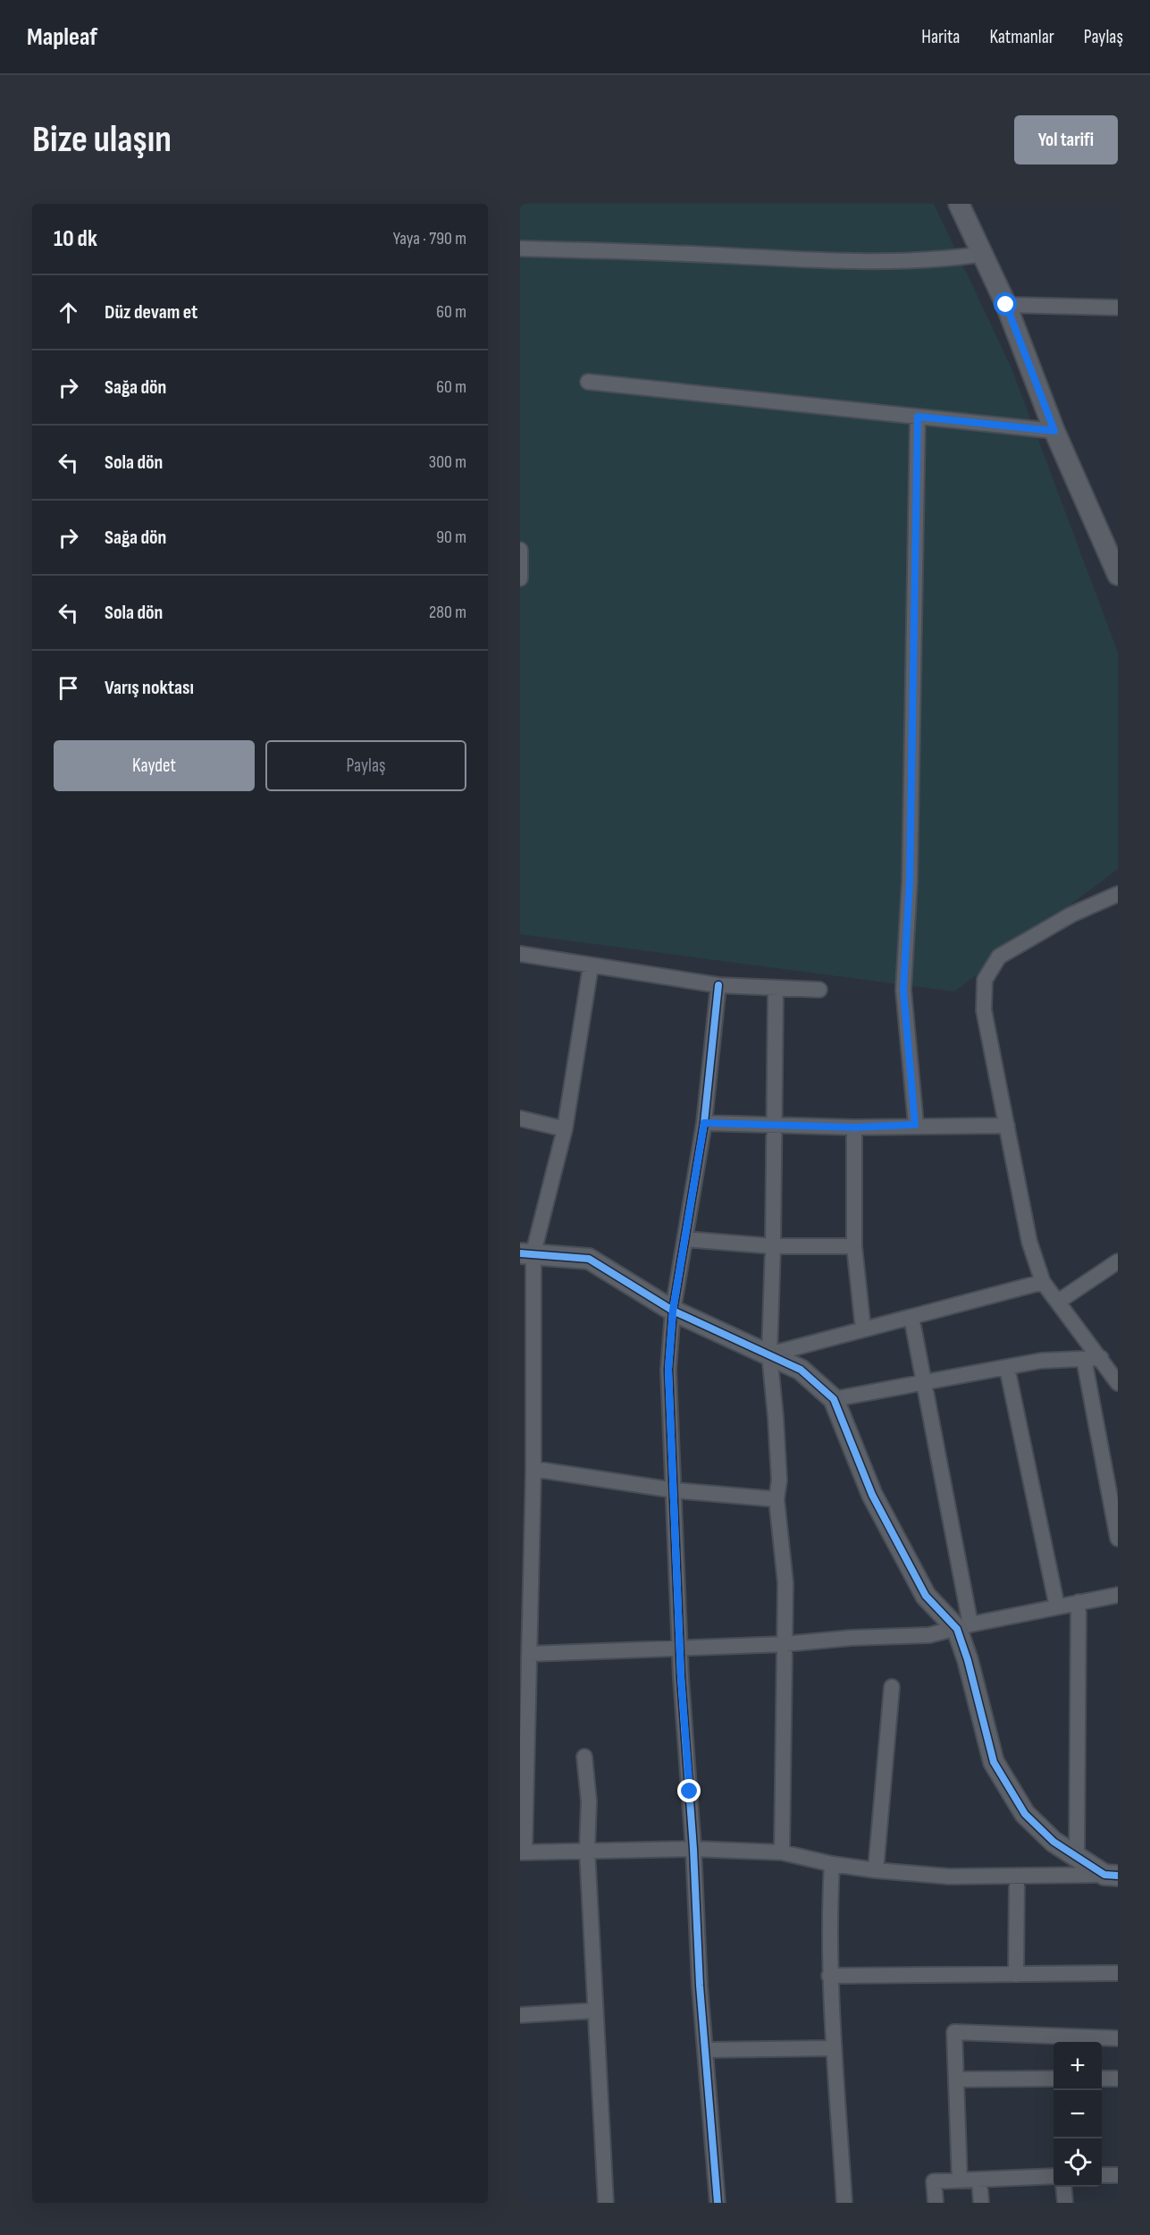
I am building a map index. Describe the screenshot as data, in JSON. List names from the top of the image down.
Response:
{
  "page": {
    "header": "Mapleaf",
    "nav": ["Harita", "Katmanlar", "Paylaş"],
    "buttons": [
      "Yol tarifi",
      ["Kaydet", "Paylaş"]
    ],
    "title": "Bize ulaşın",
    "heading": ["10 dk", "Yaya · 790 m"],
    "list": [
      ["Düz devam et", "60 m"],
      ["Sağa dön", "60 m"],
      ["Sola dön", "300 m"],
      ["Sağa dön", "90 m"],
      ["Sola dön", "280 m"],
      "Varış noktası"
    ],
    "map_buttons": ["+", "−"]
  }
}
